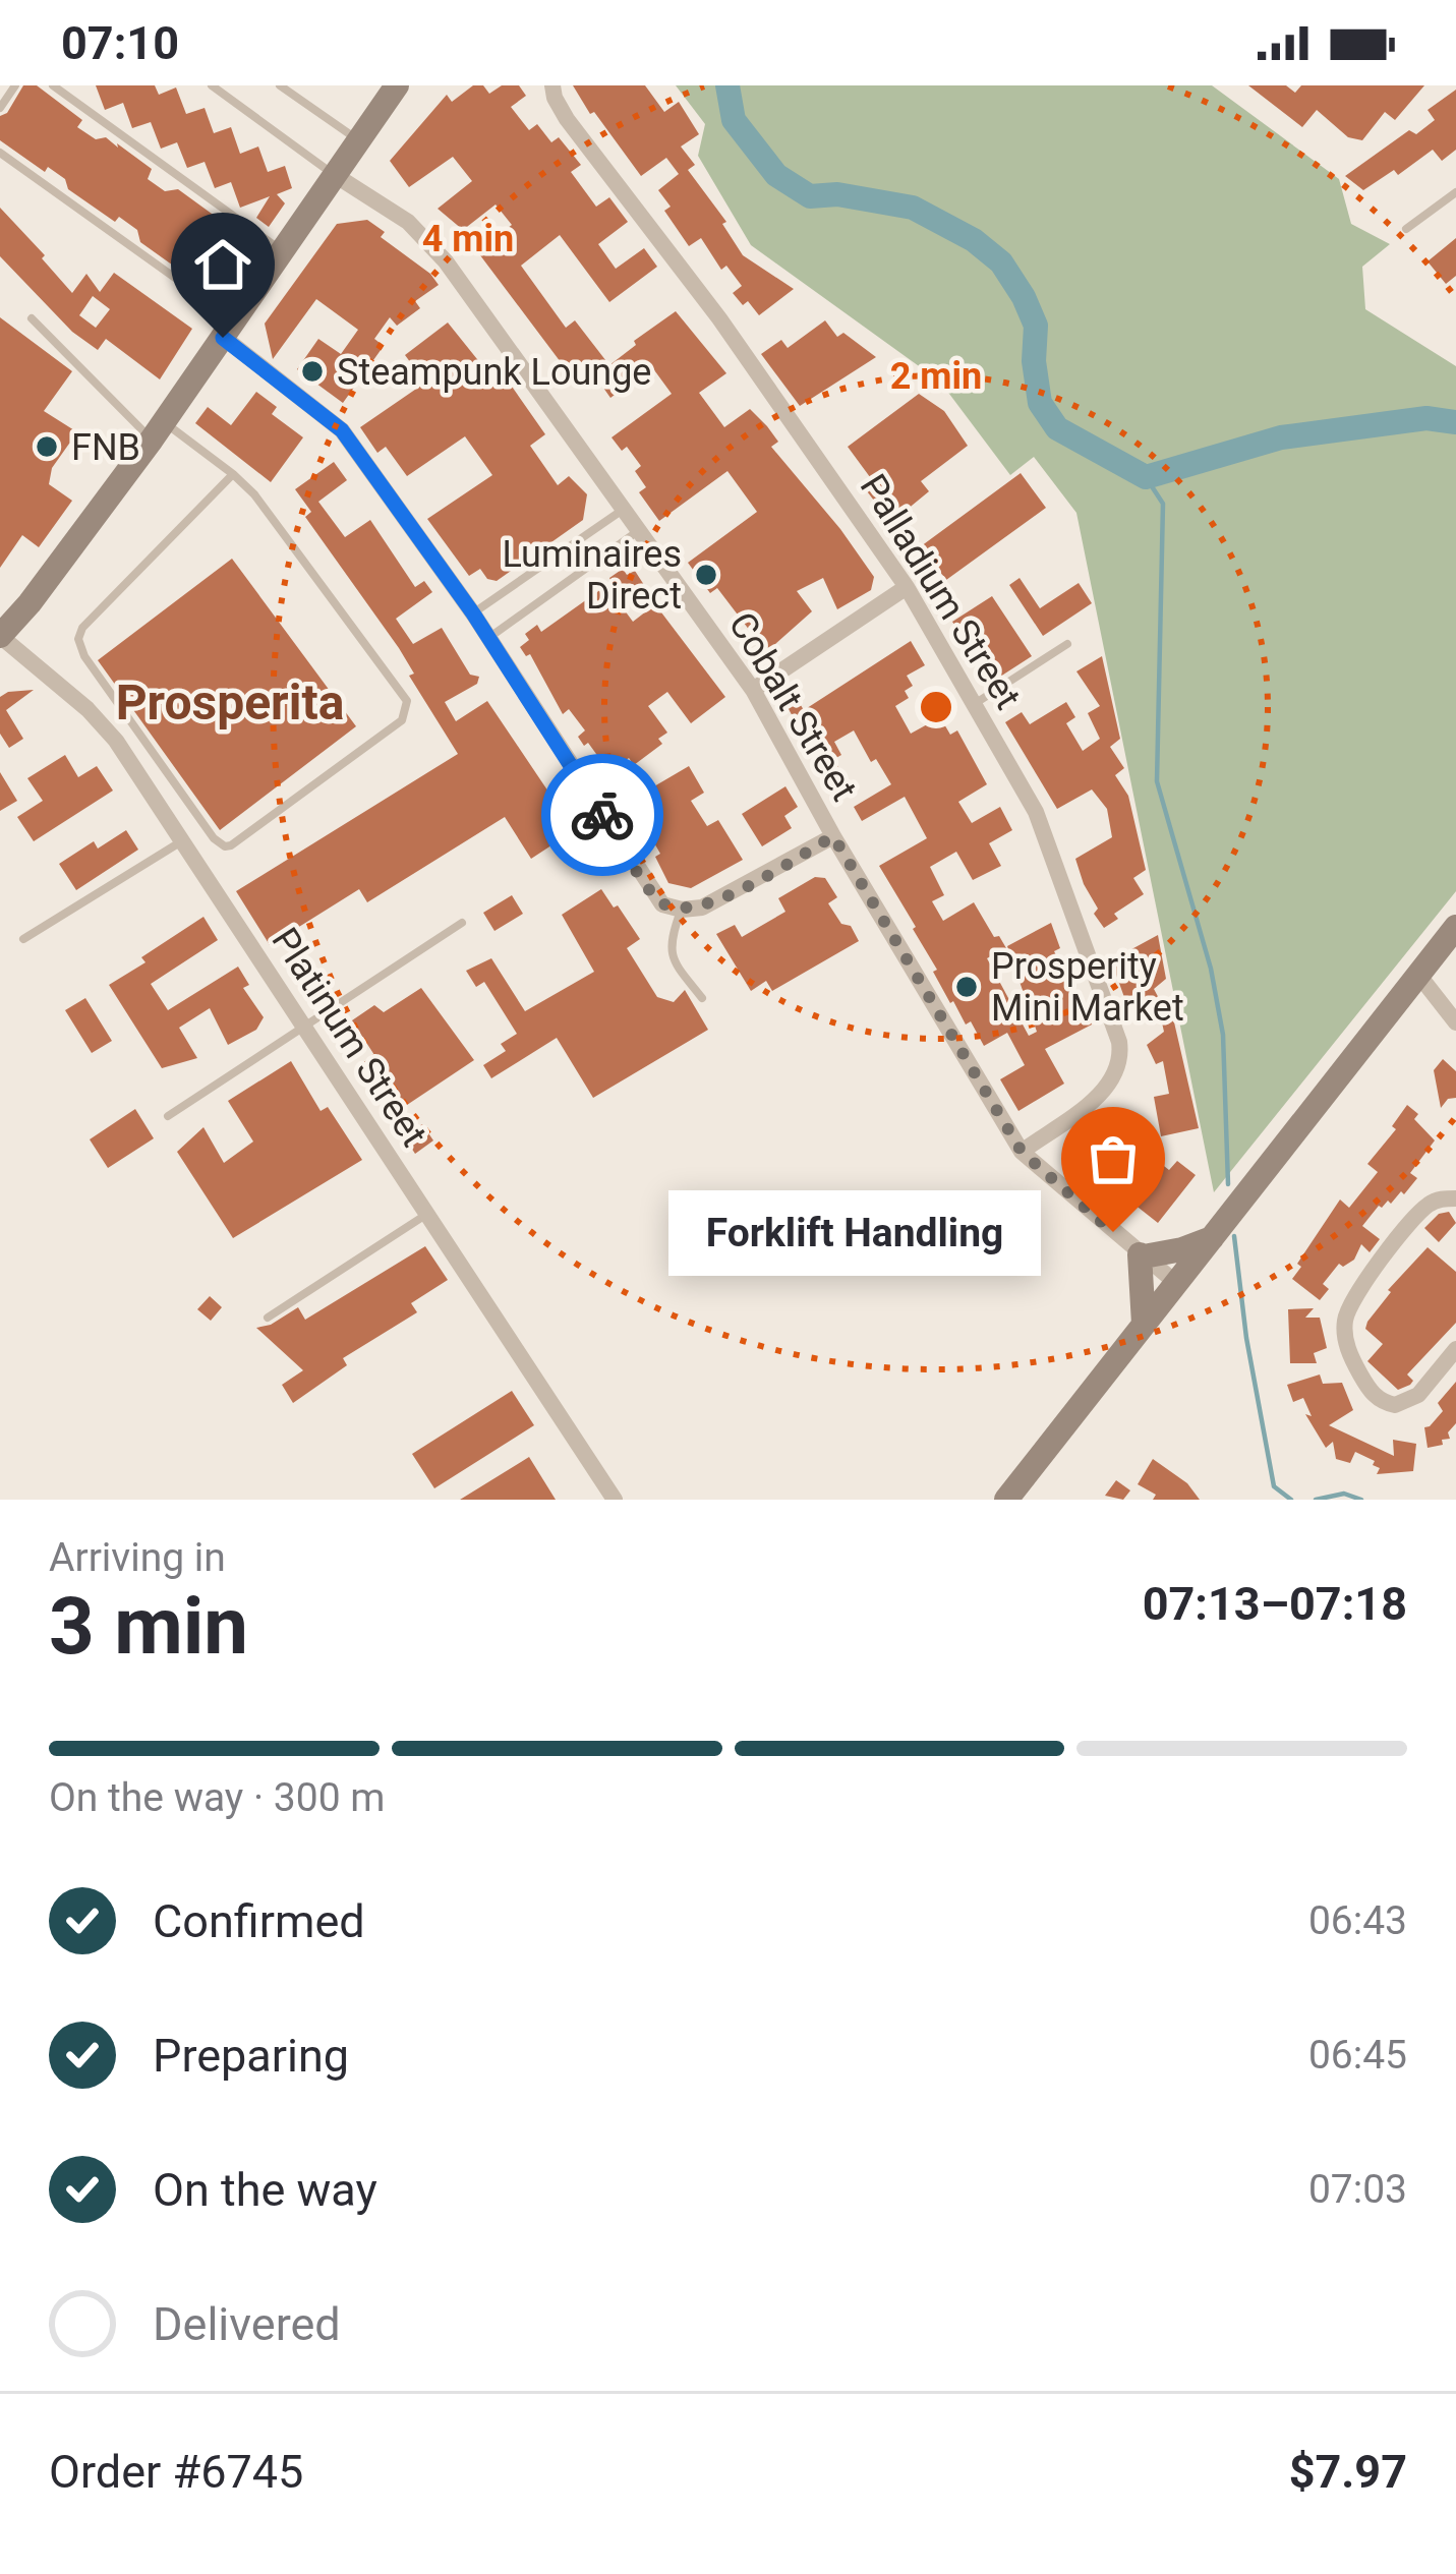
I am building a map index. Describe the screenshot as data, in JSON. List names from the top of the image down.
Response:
{
  "streets": {
    "street": ["Palladium Street", "Cobalt Street", "Platinum Street"]
  },
  "crossings": [
    ["Palladium Street", "Cobalt Street"]
  ],
  "districts": ["Prosperita"],
  "places": [
    "Steampunk Lounge",
    "FNB",
    "Luminaires Direct",
    "Prosperity Mini Market",
    "Forklift Handling"
  ],
  "page": {
    "status": "07:10",
    "bubble": "Forklift Handling",
    "heading": ["3 min", "Arriving in", "07:13–07:18"],
    "panel": ["Order #6745", "$7.97"],
    "bar": "On the way · 300 m",
    "list": [
      ["Confirmed", "06:43"],
      ["Preparing", "06:45"],
      ["On the way", "07:03"],
      "Delivered"
    ]
  },
  "rings": ["4 min", "2 min"]
}
